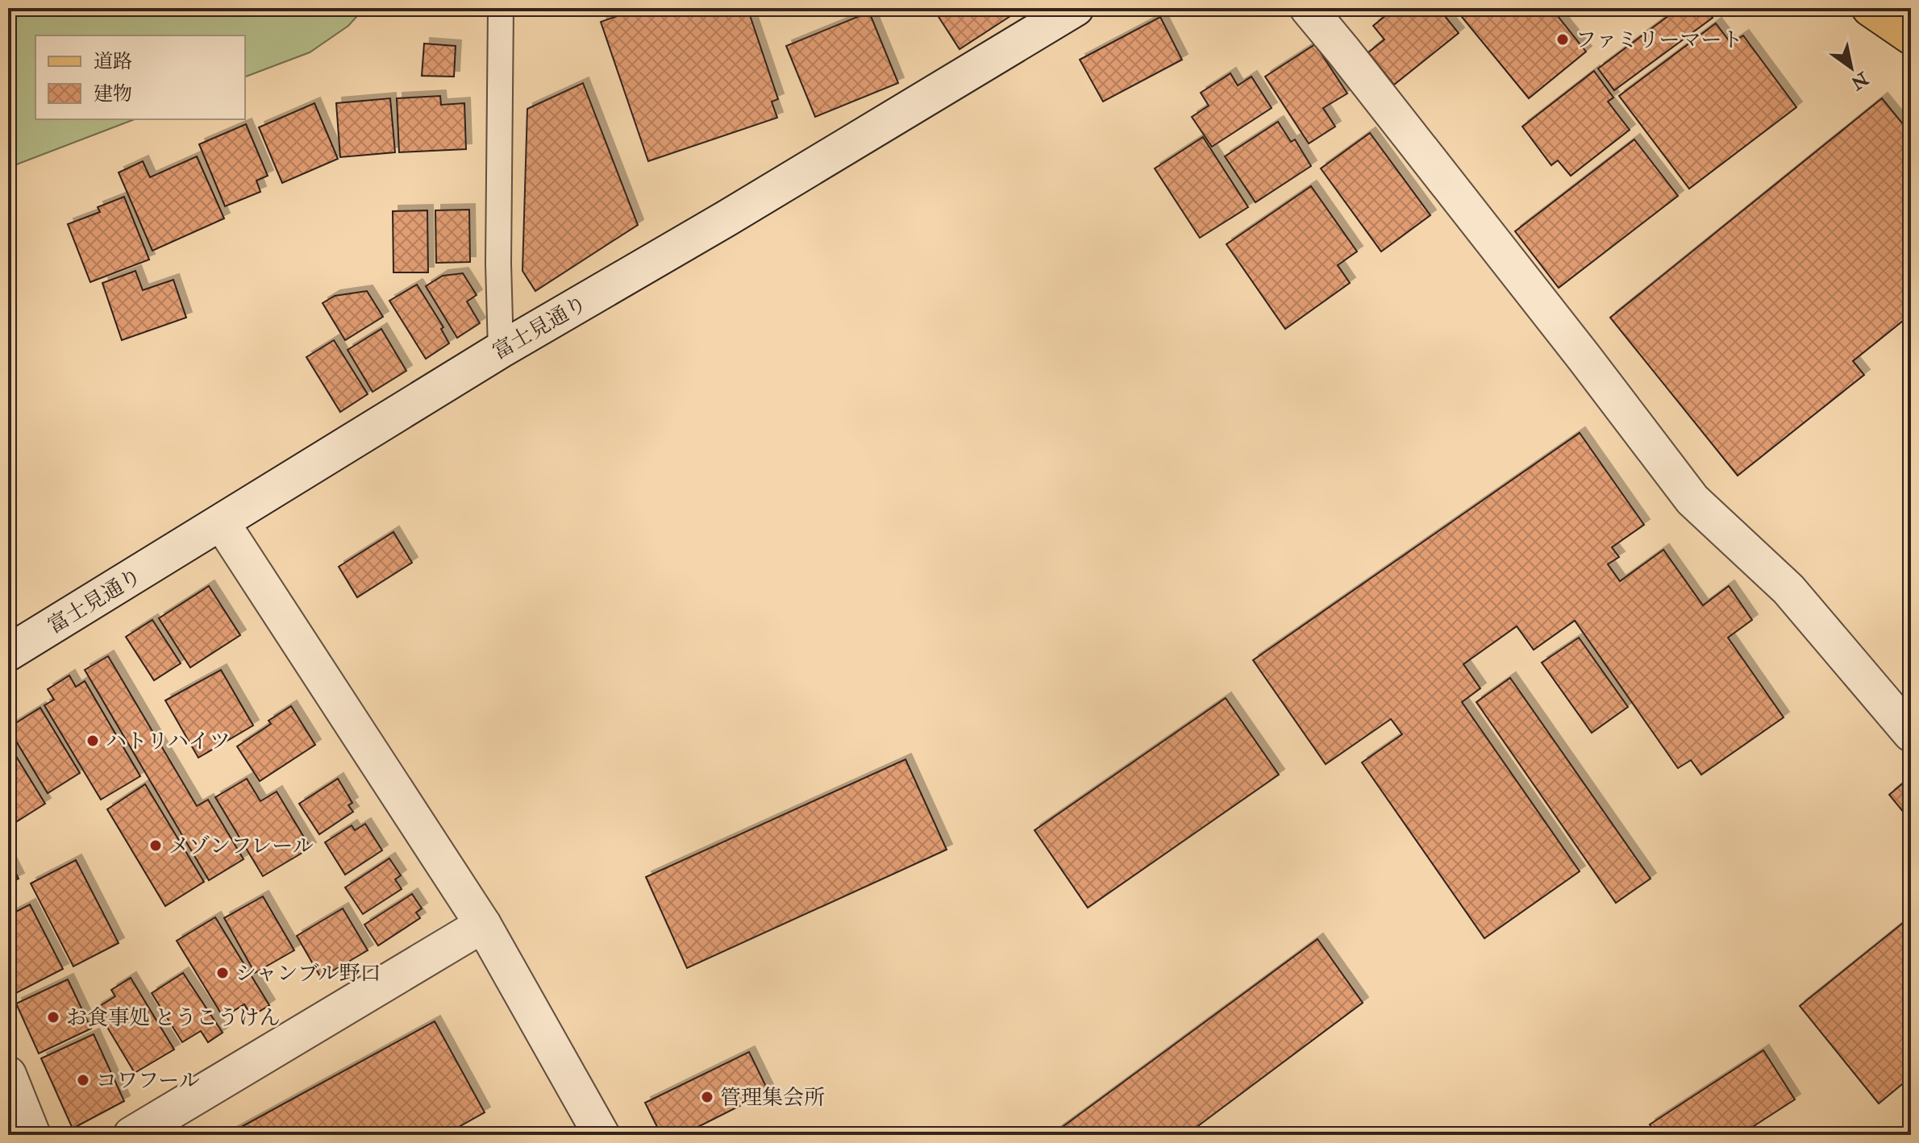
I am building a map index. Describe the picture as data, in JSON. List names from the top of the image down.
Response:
{
  "streets": {
    "street": ["富士見通り"]
  },
  "places": [
    "ファミリーマート",
    "ハトリハイツ",
    "メゾンフレール",
    "シャンブル野口",
    "お食事処 とうこうけん",
    "コワフール",
    "管理集会所"
  ],
  "legend": ["道路", "建物"],
  "north": "bottom right"
}
